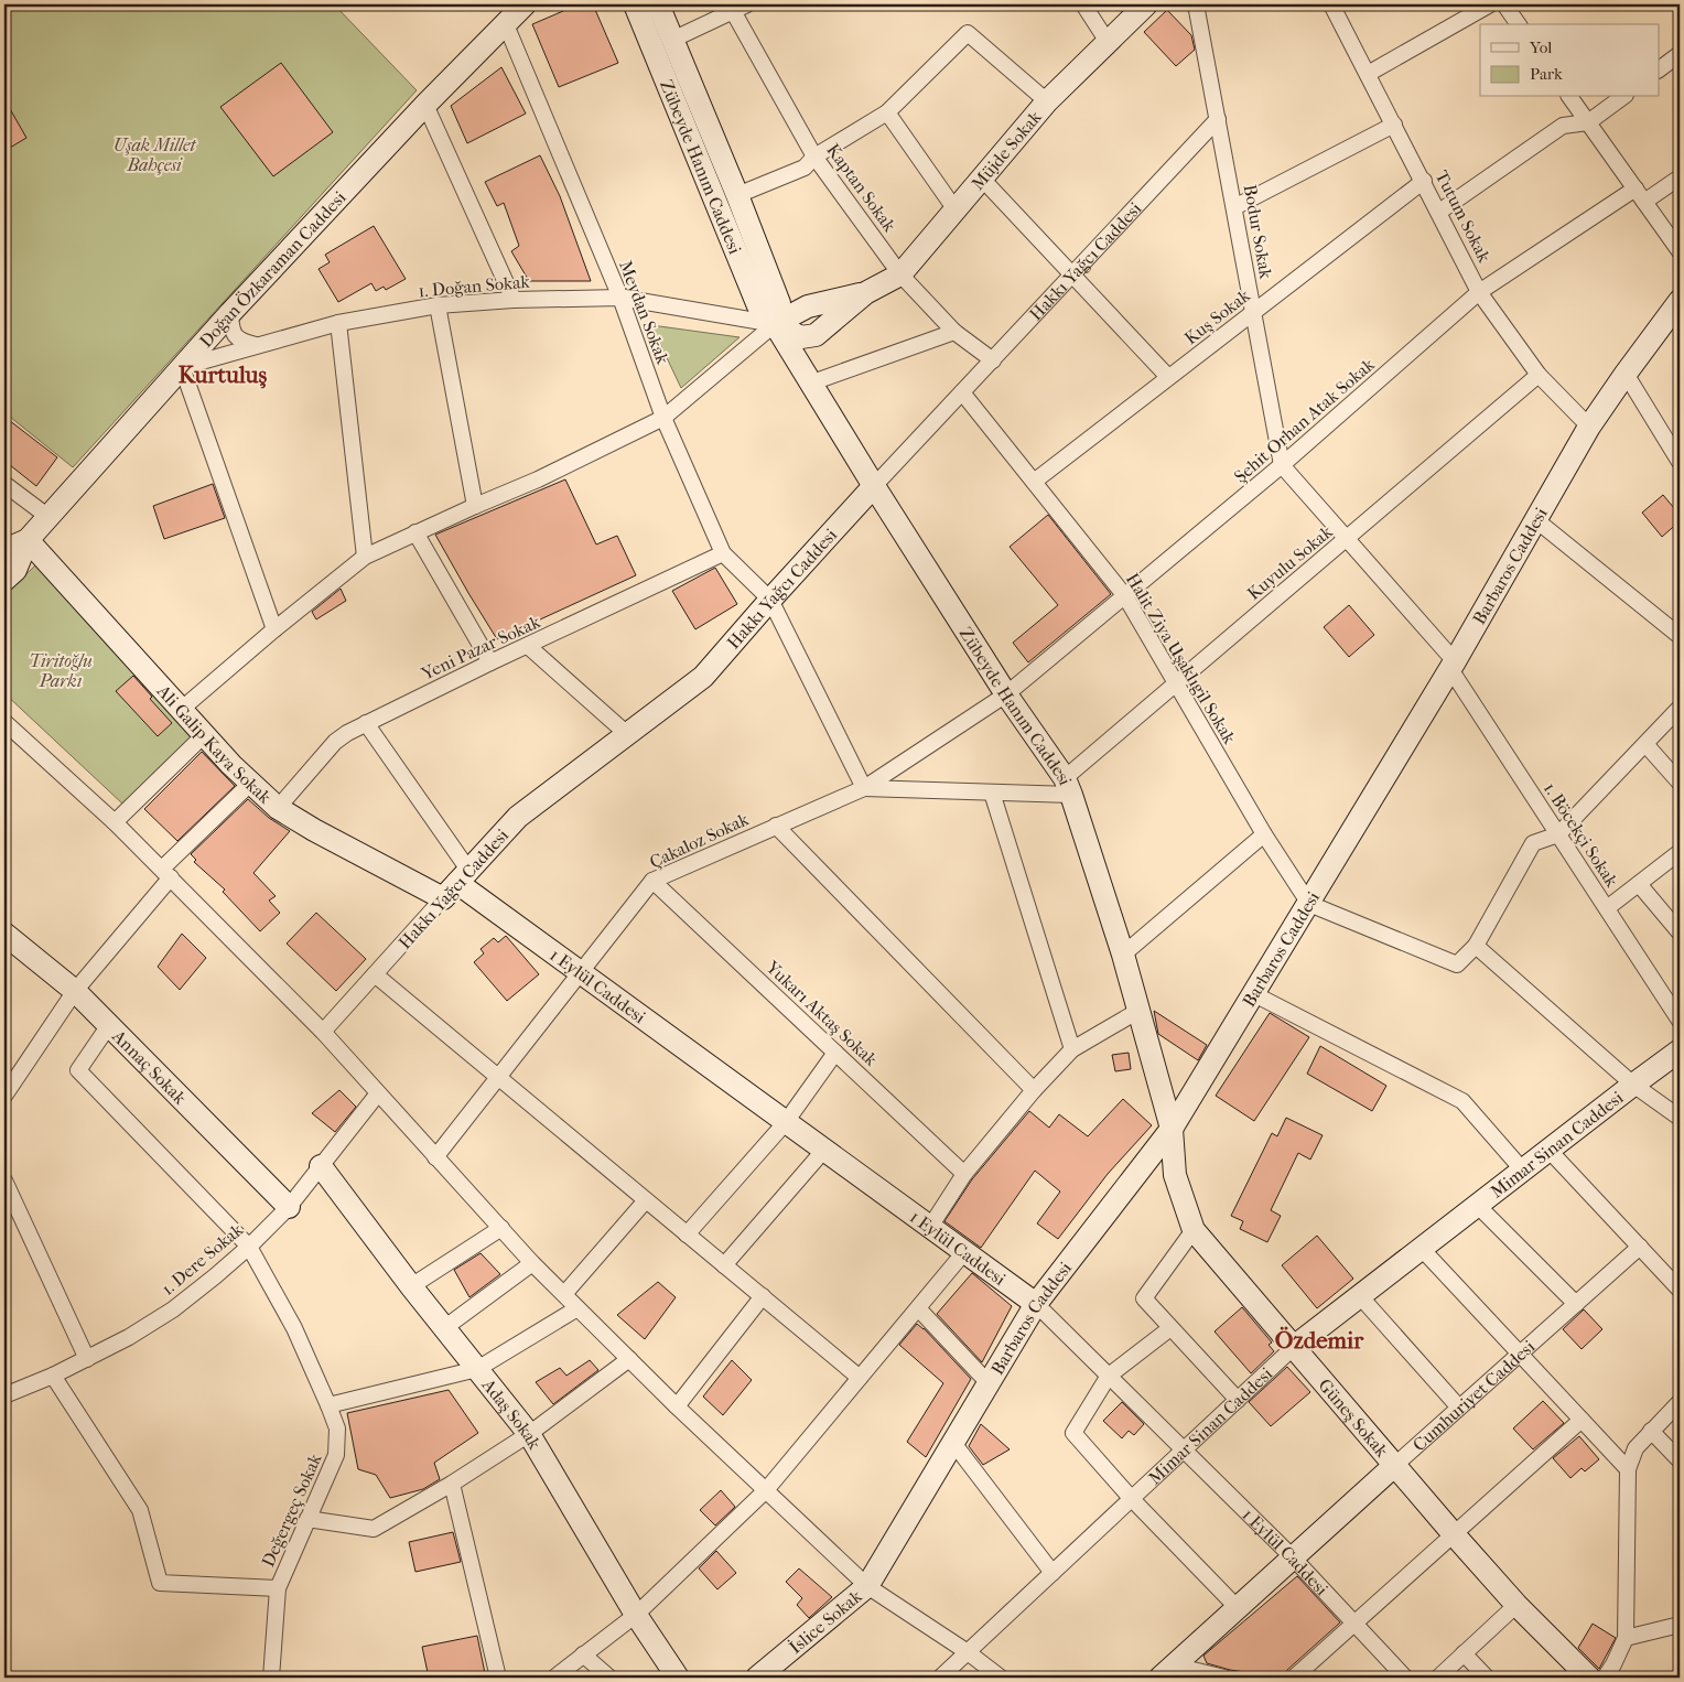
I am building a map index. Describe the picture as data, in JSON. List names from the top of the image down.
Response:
{
  "streets": {
    "main road": [
      "Müjde Sokak",
      "Zübeyde Hanım Caddesi",
      "Hakkı Yağcı Caddesi",
      "Doğan Özkaraman Caddesi",
      "Barbaros Caddesi",
      "Ali Galip Kaya Sokak",
      "1 Eylül Caddesi",
      "Annaç Sokak",
      "Mimar Sinan Caddesi",
      "Cumhuriyet Caddesi",
      "Adaş Sokak",
      "Güneş Sokak",
      "İslice Sokak"
    ],
    "street": [
      "Kaptan Sokak",
      "Tutum Sokak",
      "Bodur Sokak",
      "1. Doğan Sokak",
      "Meydan Sokak",
      "Kuş Sokak",
      "Şehit Orhan Atak Sokak",
      "Kuyulu Sokak",
      "Yeni Pazar Sokak",
      "Halit Ziya Uşaklıgil Sokak",
      "1. Böcekçi Sokak",
      "Çakaloz Sokak",
      "Yukarı Aktaş Sokak",
      "1. Dere Sokak",
      "Değergeç Sokak"
    ]
  },
  "crossings": [
    ["Müjde Sokak", "Zübeyde Hanım Caddesi"],
    ["Müjde Sokak", "Kaptan Sokak"],
    ["Müjde Sokak", "1. Doğan Sokak"],
    ["Zübeyde Hanım Caddesi", "Hakkı Yağcı Caddesi"],
    ["Zübeyde Hanım Caddesi", "1. Doğan Sokak"],
    ["Zübeyde Hanım Caddesi", "Şehit Orhan Atak Sokak"],
    ["Zübeyde Hanım Caddesi", "Kuyulu Sokak"],
    ["Zübeyde Hanım Caddesi", "Barbaros Caddesi"],
    ["Zübeyde Hanım Caddesi", "Çakaloz Sokak"],
    ["Zübeyde Hanım Caddesi", "Güneş Sokak"],
    ["Kaptan Sokak", "Hakkı Yağcı Caddesi"],
    ["Tutum Sokak", "Kuş Sokak"],
    ["Tutum Sokak", "Şehit Orhan Atak Sokak"],
    ["Tutum Sokak", "Kuyulu Sokak"],
    ["Tutum Sokak", "Barbaros Caddesi"],
    ["Bodur Sokak", "Hakkı Yağcı Caddesi"],
    ["Bodur Sokak", "Kuş Sokak"],
    ["Bodur Sokak", "Şehit Orhan Atak Sokak"],
    ["Bodur Sokak", "1. Böcekçi Sokak"],
    ["Hakkı Yağcı Caddesi", "Meydan Sokak"],
    ["Hakkı Yağcı Caddesi", "Halit Ziya Uşaklıgil Sokak"],
    ["Hakkı Yağcı Caddesi", "Ali Galip Kaya Sokak"],
    ["Hakkı Yağcı Caddesi", "1 Eylül Caddesi"],
    ["Doğan Özkaraman Caddesi", "1. Doğan Sokak"],
    ["Doğan Özkaraman Caddesi", "Meydan Sokak"],
    ["Doğan Özkaraman Caddesi", "Ali Galip Kaya Sokak"],
    ["1. Doğan Sokak", "Meydan Sokak"],
    ["Meydan Sokak", "Yeni Pazar Sokak"],
    ["Meydan Sokak", "Çakaloz Sokak"],
    ["Kuş Sokak", "Halit Ziya Uşaklıgil Sokak"],
    ["Şehit Orhan Atak Sokak", "Halit Ziya Uşaklıgil Sokak"],
    ["Şehit Orhan Atak Sokak", "1. Böcekçi Sokak"],
    ["Şehit Orhan Atak Sokak", "Çakaloz Sokak"],
    ["Kuyulu Sokak", "Halit Ziya Uşaklıgil Sokak"],
    ["Kuyulu Sokak", "1. Böcekçi Sokak"],
    ["Barbaros Caddesi", "Halit Ziya Uşaklıgil Sokak"],
    ["Barbaros Caddesi", "1. Böcekçi Sokak"],
    ["Barbaros Caddesi", "1 Eylül Caddesi"],
    ["Barbaros Caddesi", "Güneş Sokak"],
    ["Barbaros Caddesi", "İslice Sokak"],
    ["Yeni Pazar Sokak", "Ali Galip Kaya Sokak"],
    ["Ali Galip Kaya Sokak", "1 Eylül Caddesi"],
    ["Çakaloz Sokak", "1 Eylül Caddesi"],
    ["Çakaloz Sokak", "Yukarı Aktaş Sokak"],
    ["1 Eylül Caddesi", "Mimar Sinan Caddesi"],
    ["1 Eylül Caddesi", "Cumhuriyet Caddesi"],
    ["Annaç Sokak", "1. Dere Sokak"],
    ["Annaç Sokak", "Değergeç Sokak"],
    ["Mimar Sinan Caddesi", "Güneş Sokak"],
    ["1. Dere Sokak", "Adaş Sokak"],
    ["1. Dere Sokak", "Değergeç Sokak"],
    ["Cumhuriyet Caddesi", "Güneş Sokak"]
  ],
  "districts": ["Kurtuluş", "Özdemir"],
  "parks": ["Uşak Millet Bahçesi", "Tiritoğlu Parkı"],
  "legend": ["Yol", "Park"]
}
